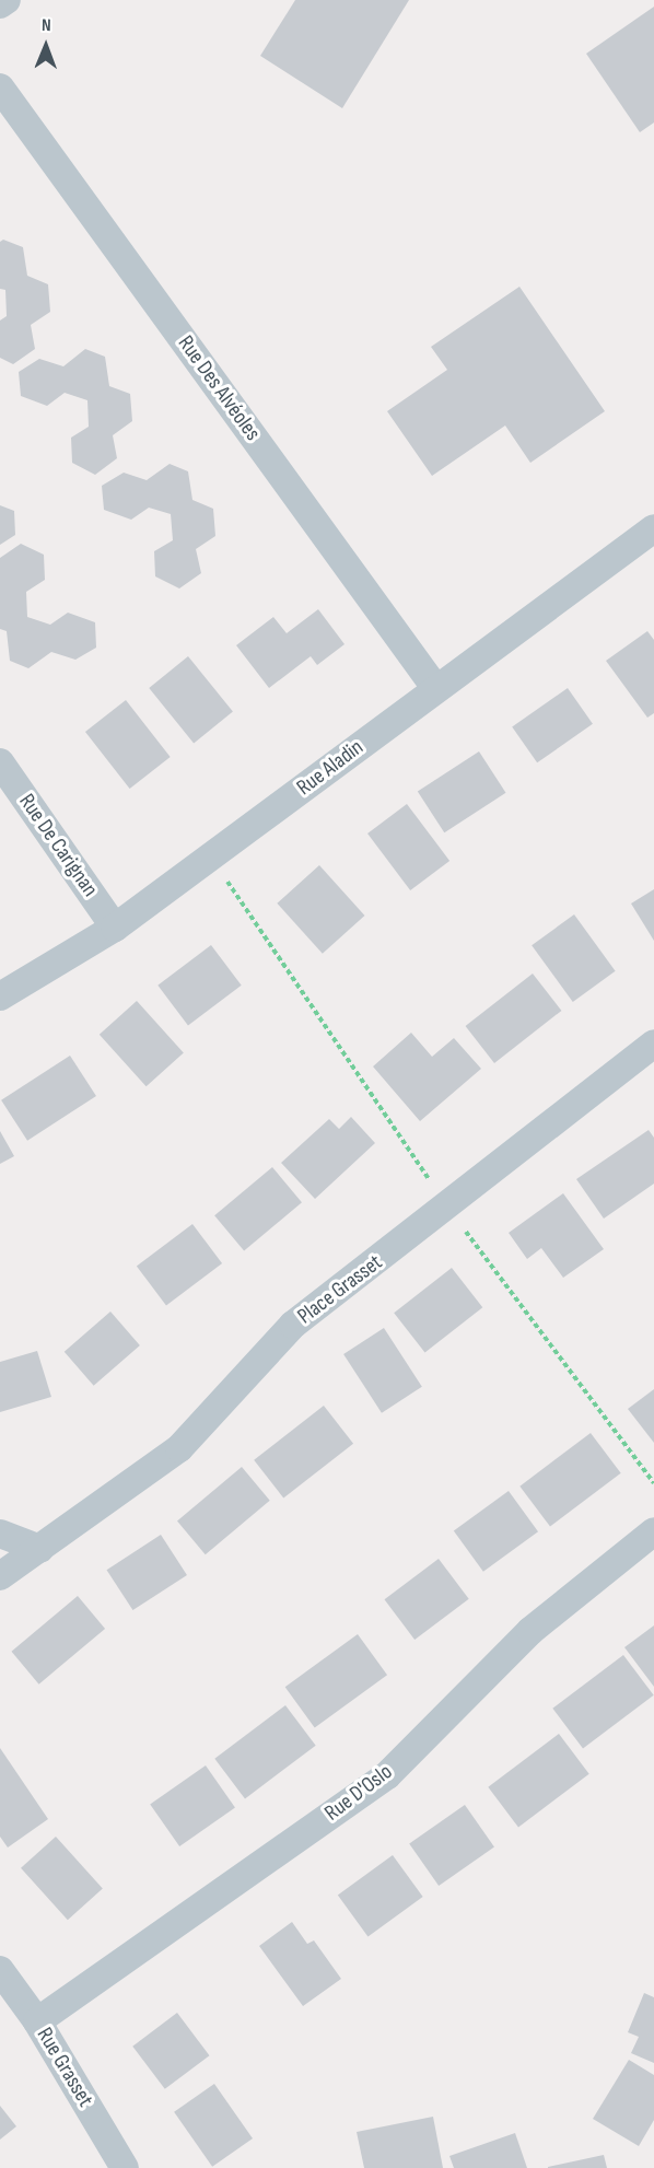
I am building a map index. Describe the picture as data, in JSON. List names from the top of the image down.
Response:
{
  "streets": {
    "street": [
      "Rue Des Alvéoles",
      "Rue Aladin",
      "Rue De Carignan",
      "Place Grasset",
      "Rue D'Oslo",
      "Rue Grasset"
    ]
  },
  "crossings": [
    ["Rue Des Alvéoles", "Rue Aladin"],
    ["Rue Aladin", "Rue De Carignan"],
    ["Rue D'Oslo", "Rue Grasset"]
  ],
  "north": "top"
}
